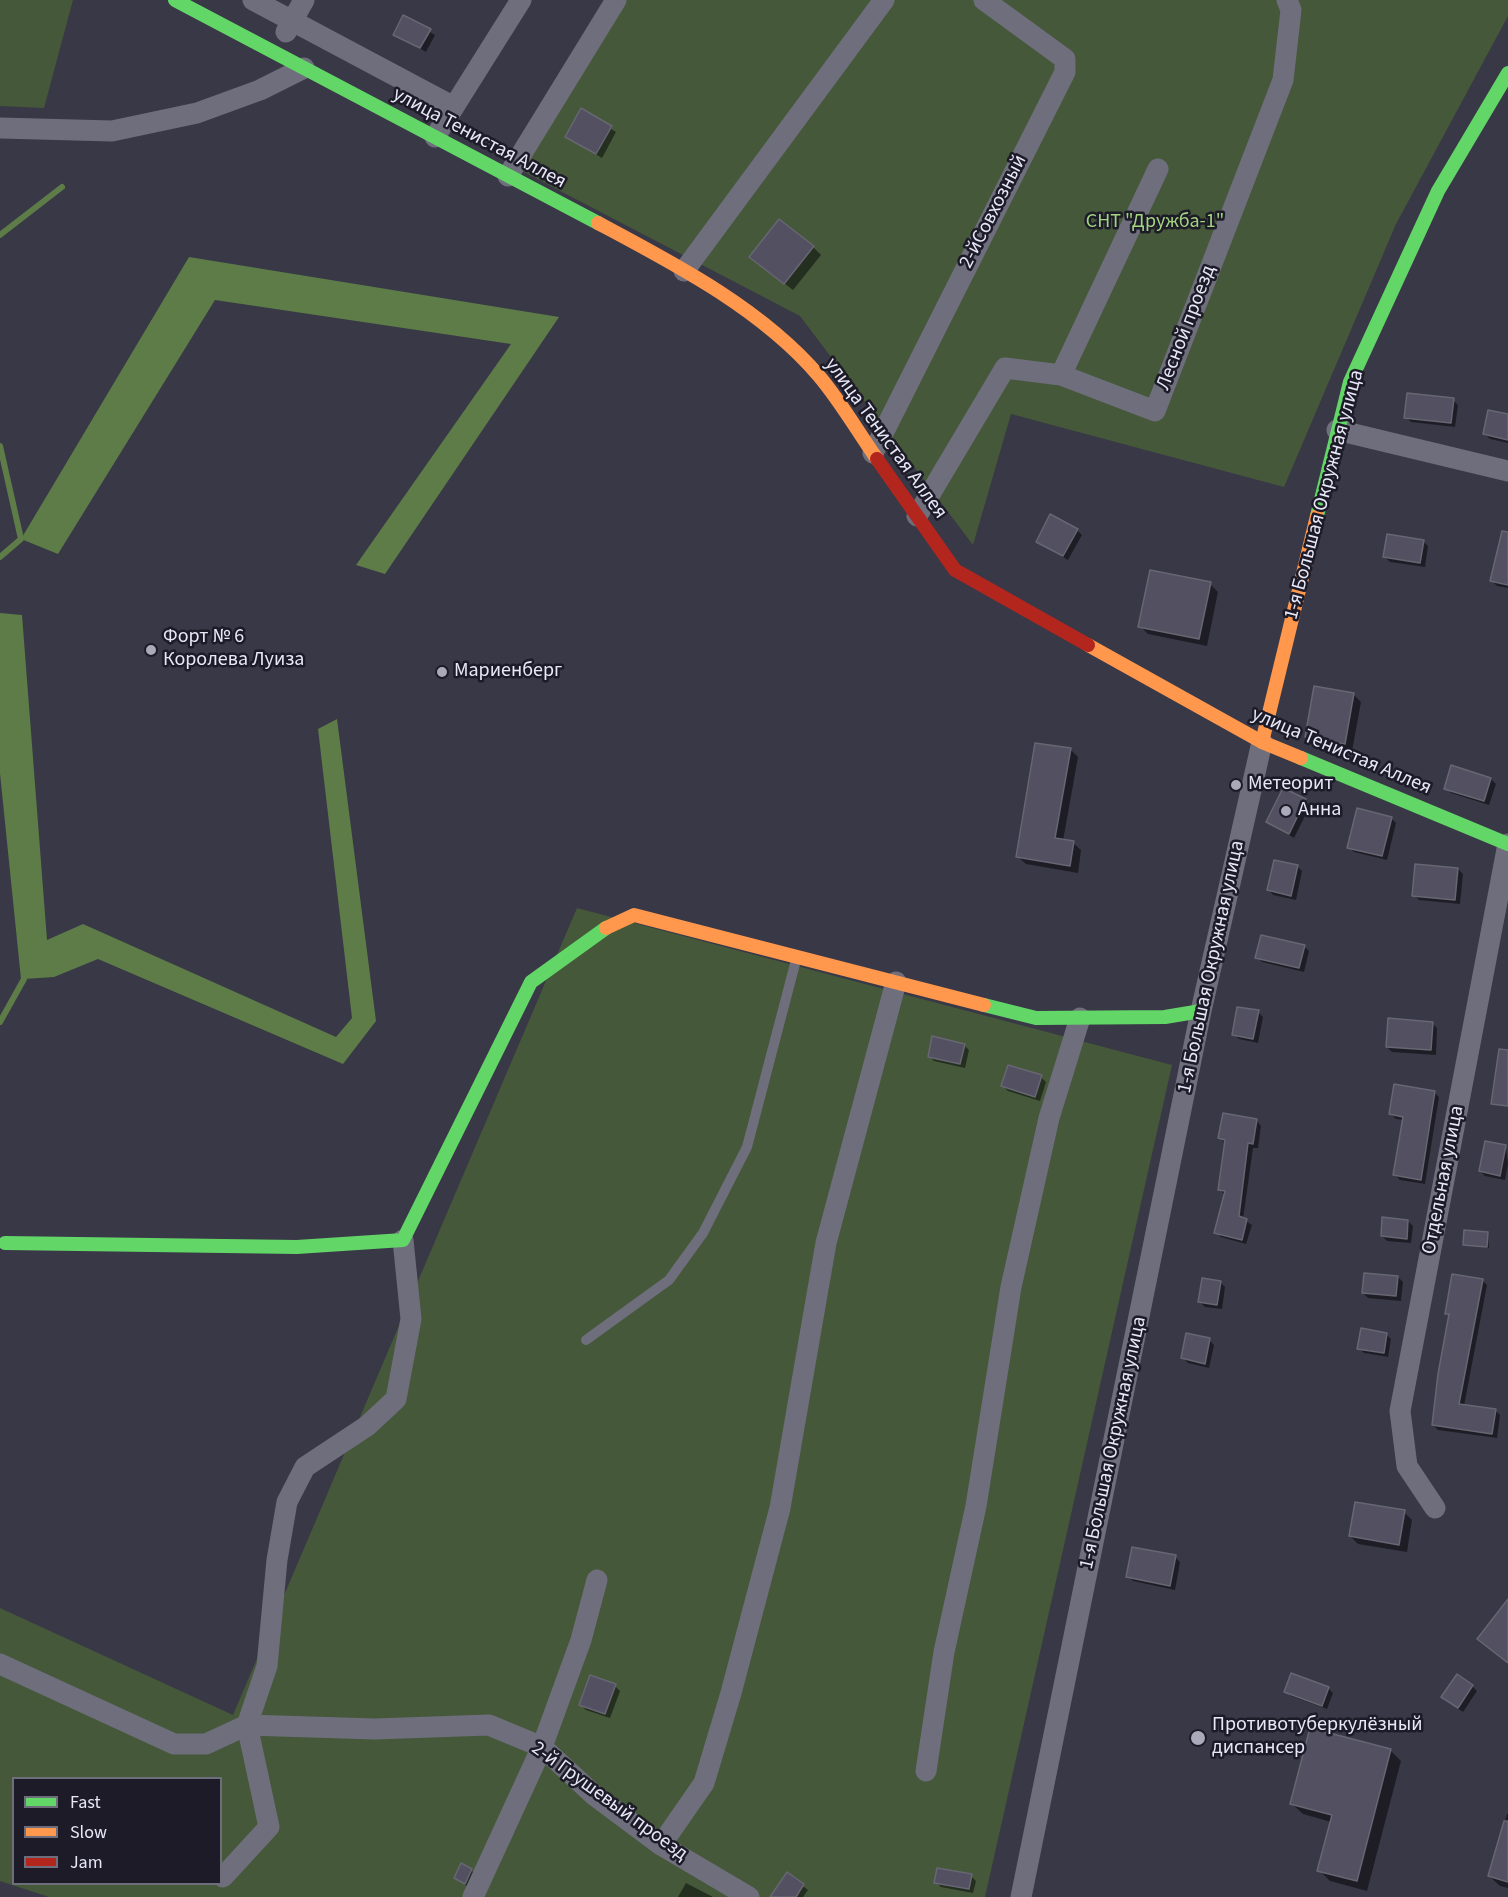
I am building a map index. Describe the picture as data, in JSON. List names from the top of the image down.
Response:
{
  "streets": {
    "street": [
      "улица Тенистая Аллея",
      "2-йСовхозный",
      "Лесной проезд",
      "1-я Большая Окружная улица",
      "Отдельная улица",
      "2-й Грушевый проезд"
    ]
  },
  "crossings": [
    ["улица Тенистая Аллея", "2-йСовхозный"],
    ["улица Тенистая Аллея", "Лесной проезд"],
    ["улица Тенистая Аллея", "1-я Большая Окружная улица"],
    ["улица Тенистая Аллея", "Отдельная улица"]
  ],
  "parks": ["СНТ \"Дружба-1\""],
  "places": [
    "Форт № 6 Королева Луиза",
    "Мариенберг",
    "Метеорит",
    "Анна",
    "Противотуберкулёзный диспансер"
  ],
  "legend": ["Fast", "Slow", "Jam"]
}
